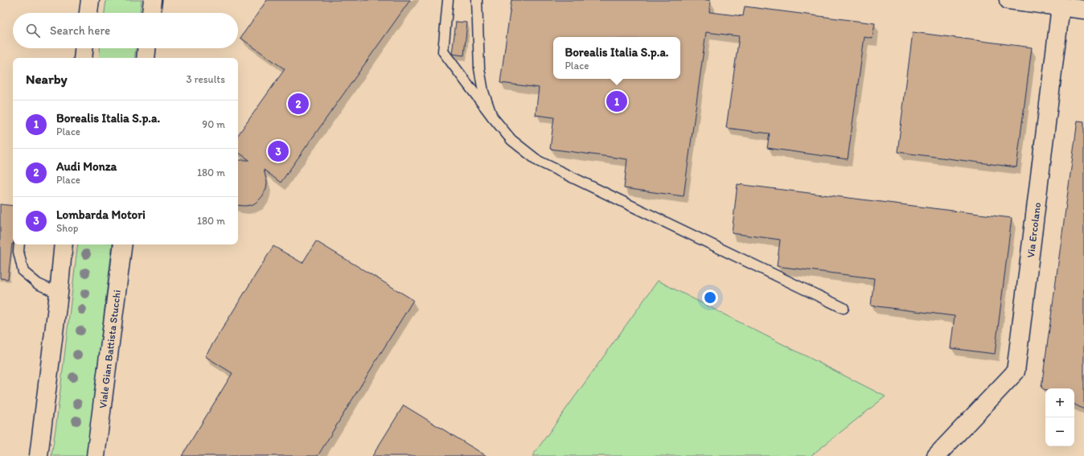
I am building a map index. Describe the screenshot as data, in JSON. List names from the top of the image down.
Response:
{
  "streets": {
    "street": ["Via Ercolano", "Viale Gian Battista Stucchi"]
  },
  "page": {
    "search": "Search here",
    "popup": ["Borealis Italia S.p.a.", "Place"],
    "heading": ["Nearby", "3 results"],
    "pins": ["1", "2", "3"],
    "list": [
      {
        "mark": "1",
        "name": "Borealis Italia S.p.a.",
        "note": "Place",
        "value": "90 m"
      },
      {
        "mark": "2",
        "name": "Audi Monza",
        "note": "Place",
        "value": "180 m"
      },
      {
        "mark": "3",
        "name": "Lombarda Motori",
        "note": "Shop",
        "value": "180 m"
      }
    ],
    "map_buttons": ["+", "−"]
  }
}
